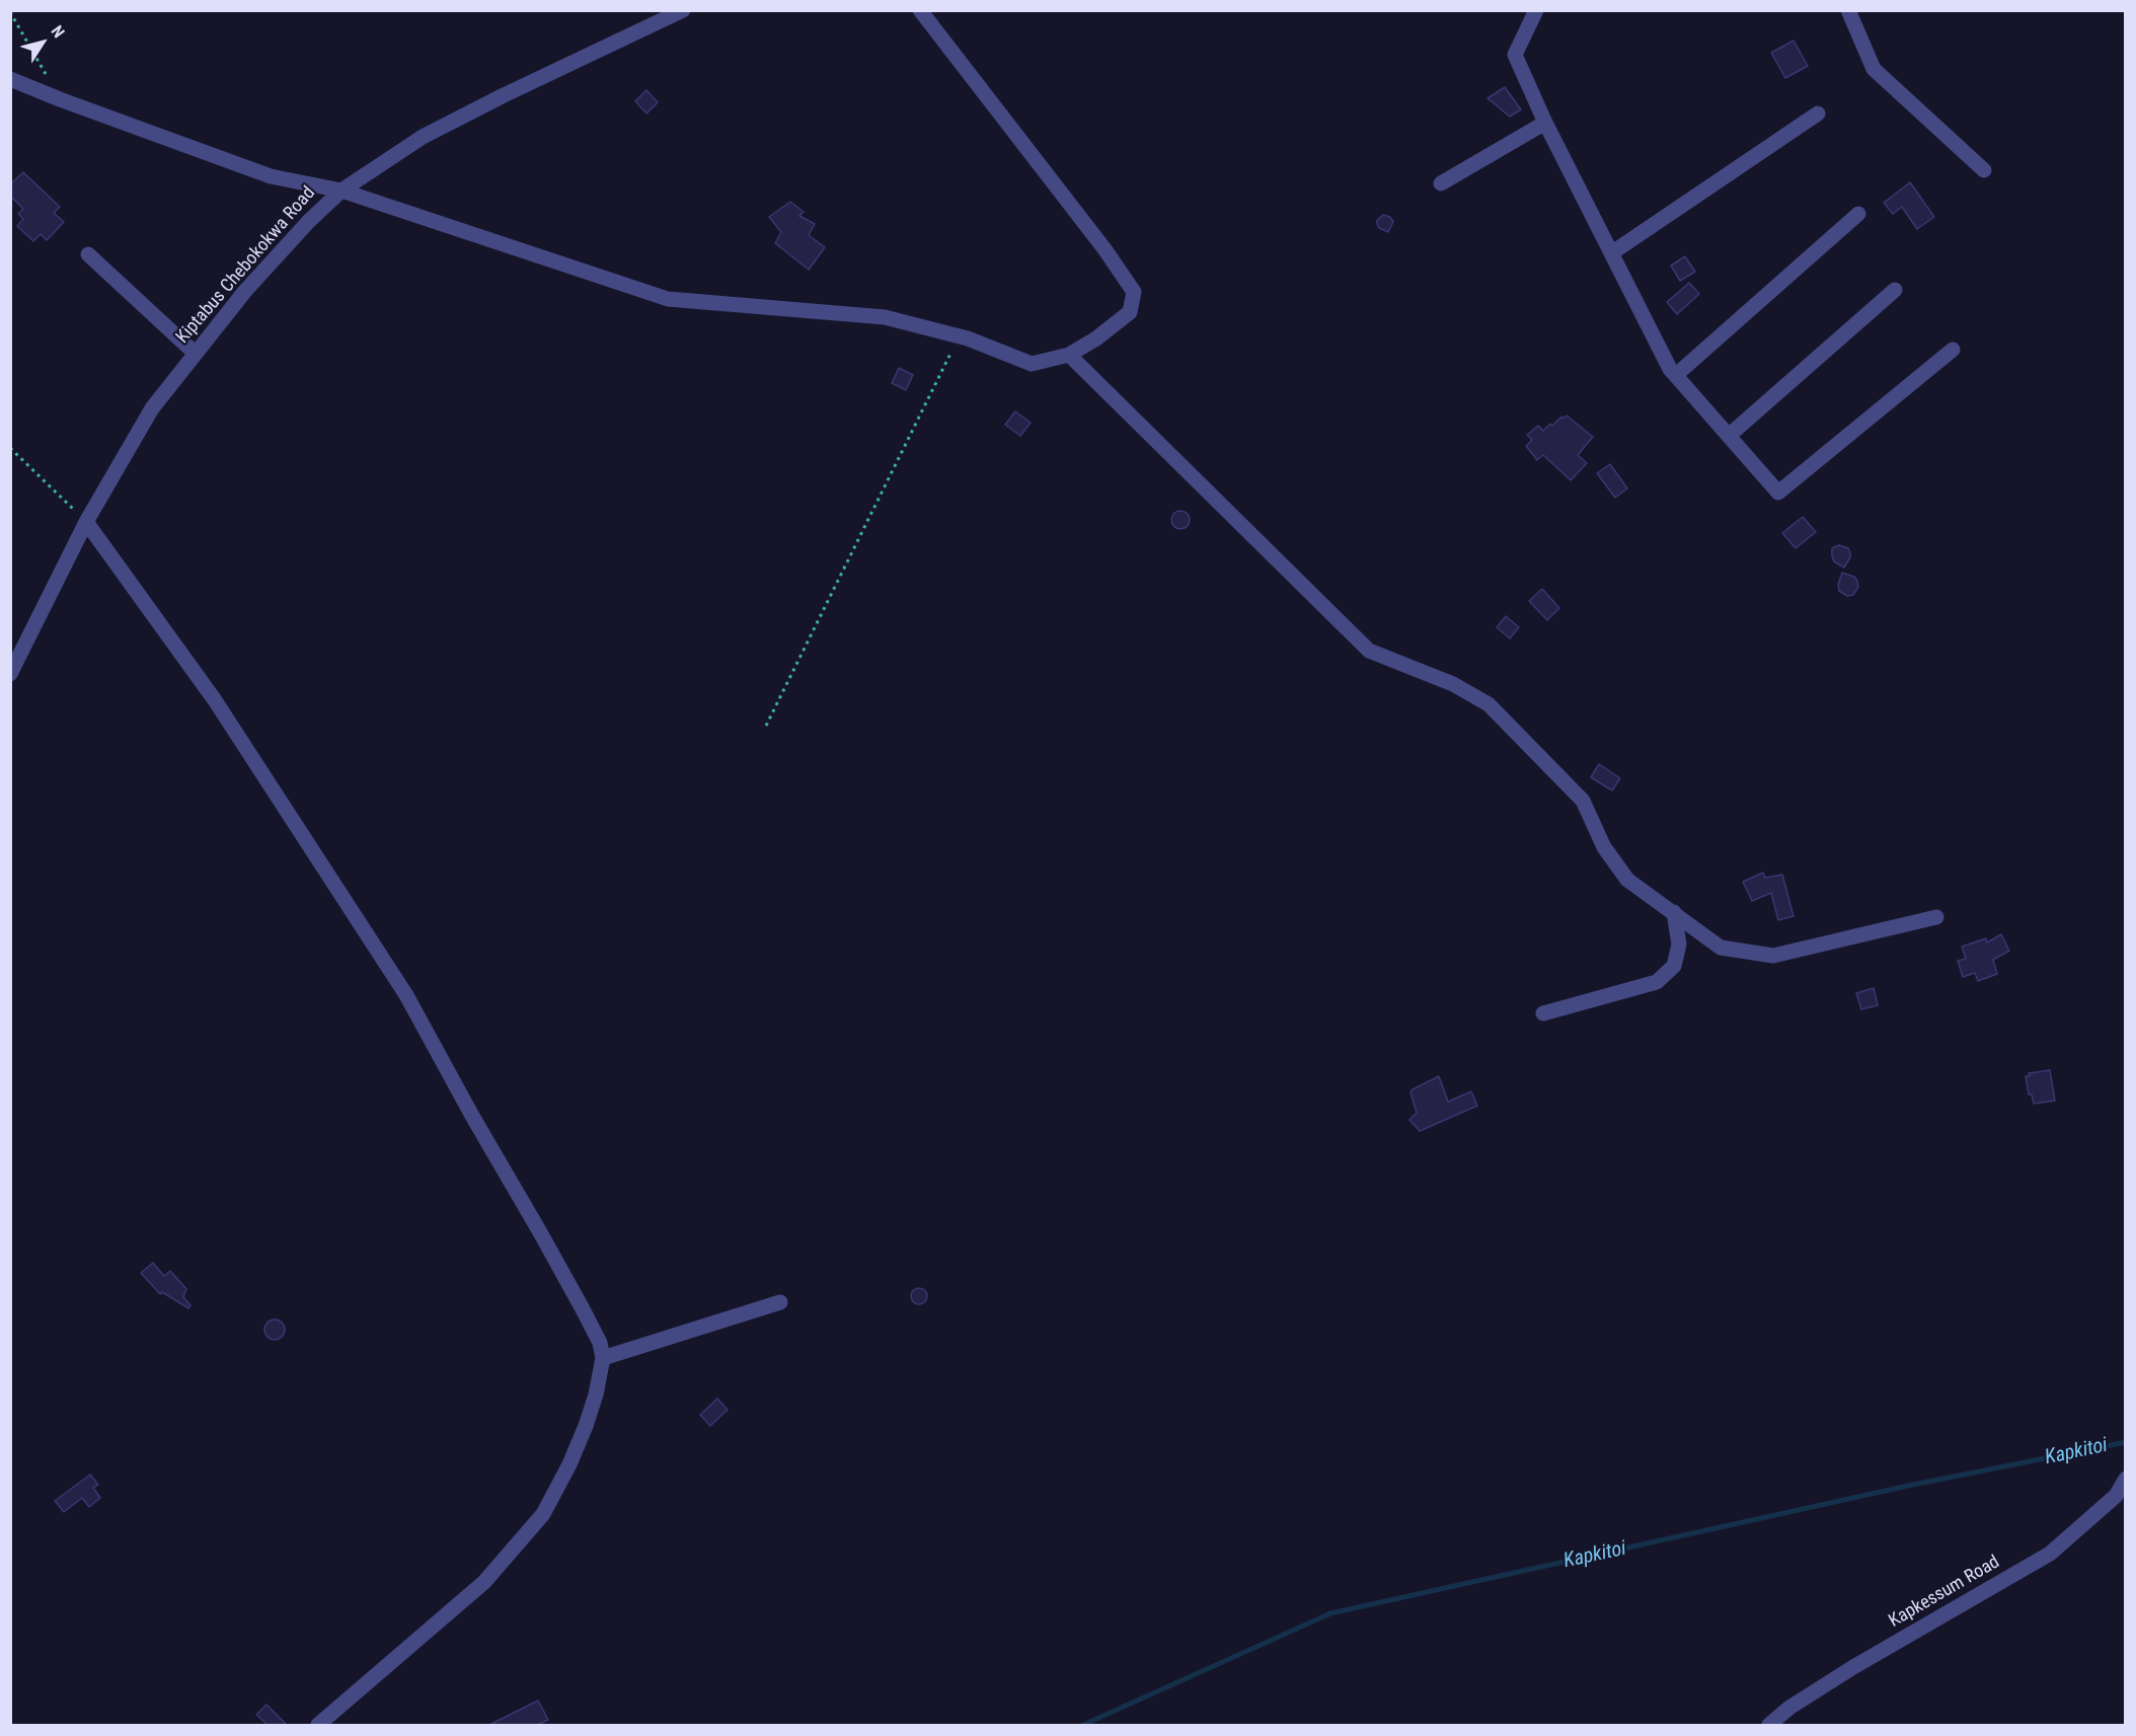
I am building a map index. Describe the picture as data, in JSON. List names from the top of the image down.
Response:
{
  "streets": {
    "street": ["Kiptabus Chebokokwa Road", "Kapkessum Road"]
  },
  "water": ["Kapkitoi"],
  "north": "top right"
}
